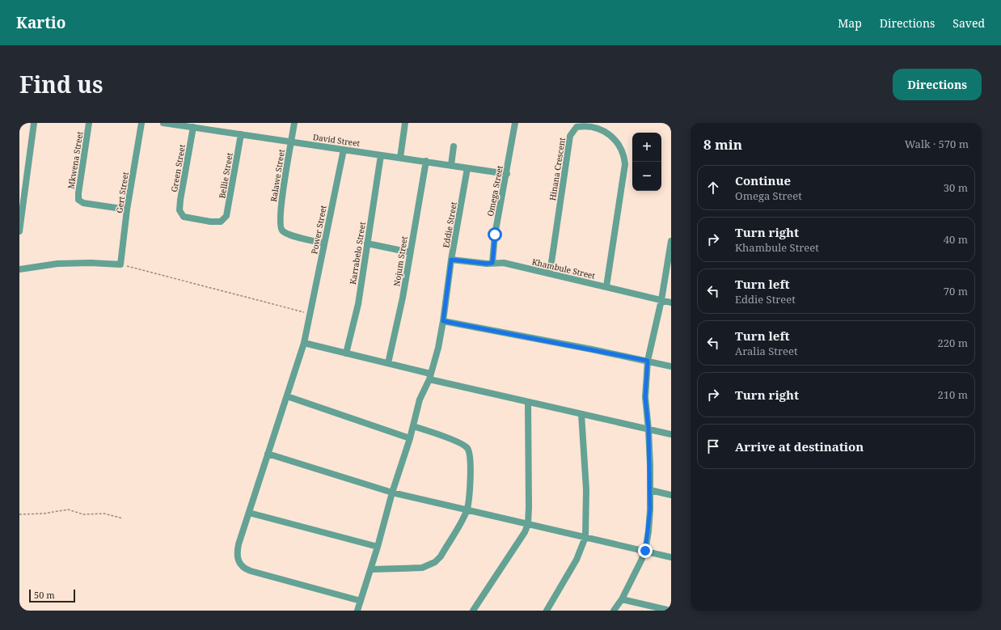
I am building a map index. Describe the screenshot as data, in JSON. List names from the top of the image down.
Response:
{
  "streets": {
    "street": [
      "David Street",
      "Mkwena Street",
      "Green Street",
      "Hinana Crescent",
      "Bellie Street",
      "Ralawe Street",
      "Omega Street",
      "Gert Street",
      "Eddie Street",
      "Power Street",
      "Karrabelo Street",
      "Nojum Street",
      "Khambule Street"
    ]
  },
  "crossings": [
    ["David Street", "Green Street"],
    ["David Street", "Bellie Street"],
    ["David Street", "Ralawe Street"],
    ["David Street", "Omega Street"],
    ["David Street", "Eddie Street"],
    ["David Street", "Power Street"],
    ["David Street", "Karrabelo Street"],
    ["David Street", "Nojum Street"],
    ["Mkwena Street", "Gert Street"],
    ["Green Street", "Bellie Street"],
    ["Hinana Crescent", "Khambule Street"],
    ["Ralawe Street", "Power Street"],
    ["Omega Street", "Khambule Street"],
    ["Eddie Street", "Power Street"],
    ["Eddie Street", "Khambule Street"]
  ],
  "scale_bar": "50 m",
  "page": {
    "header": "Kartio",
    "nav": ["Map", "Directions", "Saved"],
    "title": "Find us",
    "buttons": "Directions",
    "heading": ["8 min", "Walk · 570 m"],
    "map_buttons": ["+", "−"],
    "list": [
      ["Continue", "Omega Street", "30 m"],
      ["Turn right", "Khambule Street", "40 m"],
      ["Turn left", "Eddie Street", "70 m"],
      ["Turn left", "Aralia Street", "220 m"],
      ["Turn right", "210 m"],
      "Arrive at destination"
    ],
    "scale": "50 m"
  }
}
